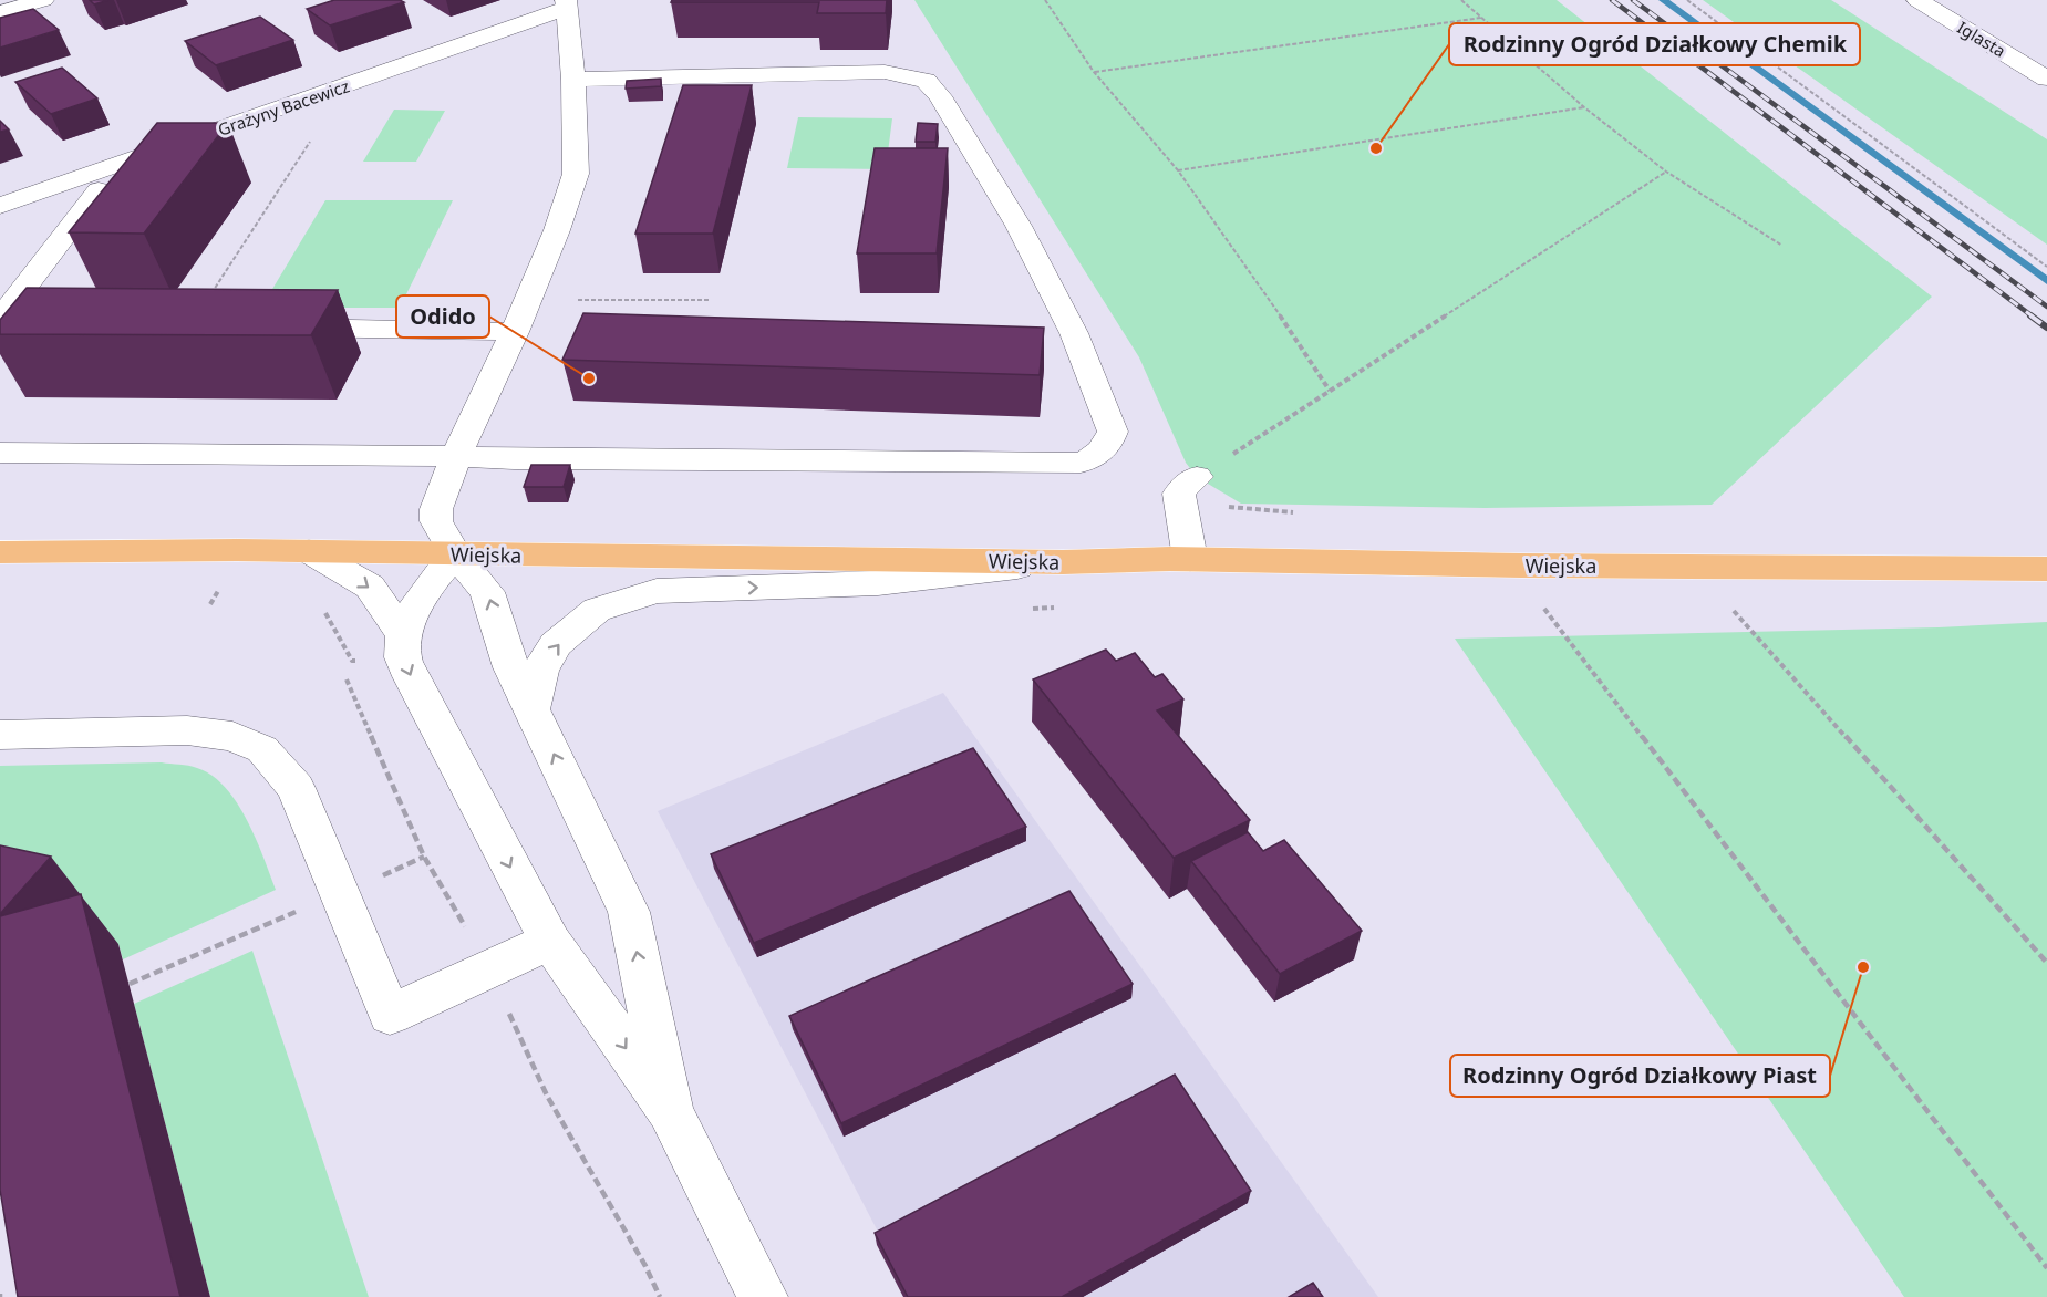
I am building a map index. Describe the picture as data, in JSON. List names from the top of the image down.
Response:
{
  "streets": {
    "main road": ["Wiejska"],
    "street": ["Iglasta", "Grażyny Bacewicz"]
  },
  "places": ["Rodzinny Ogród Działkowy Chemik", "Odido", "Rodzinny Ogród Działkowy Piast"]
}
